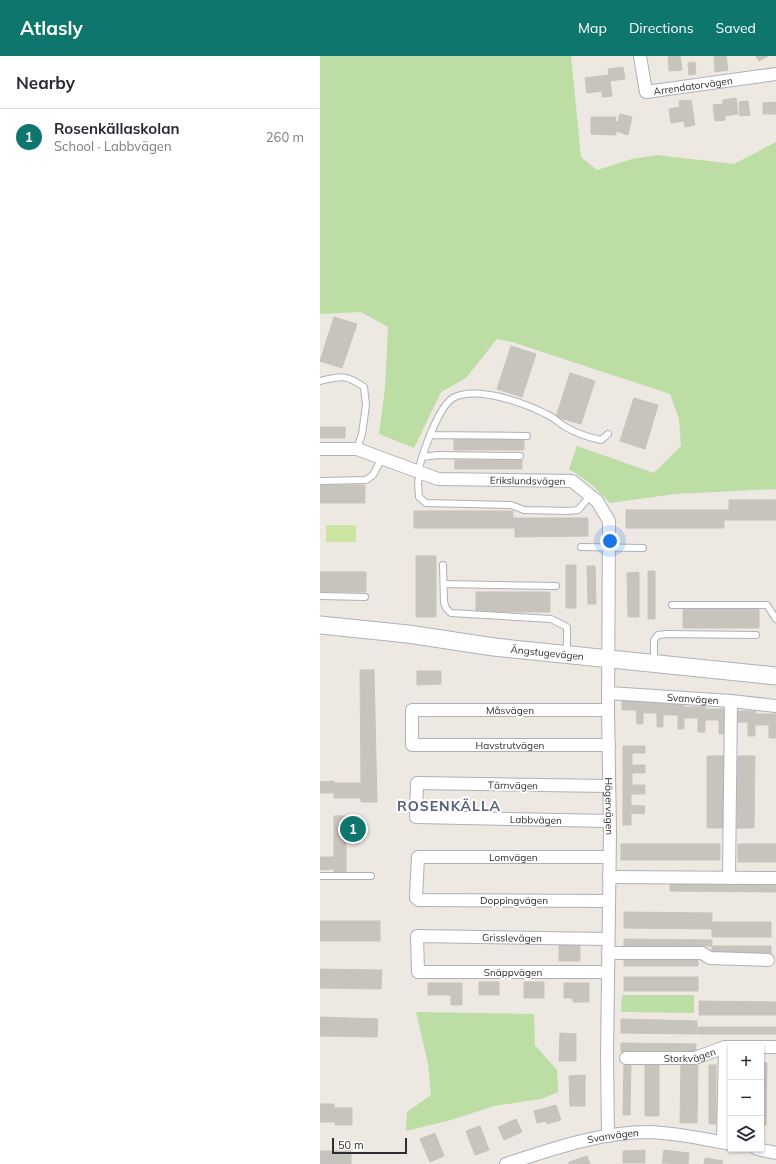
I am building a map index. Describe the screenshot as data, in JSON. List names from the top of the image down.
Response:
{
  "streets": {
    "street": [
      "Arrendatorvägen",
      "Erikslundsvägen",
      "Ängstugevägen",
      "Svanvägen",
      "Måsvägen",
      "Havstrutvägen",
      "Tärnvägen",
      "Hägervägen",
      "Labbvägen",
      "Lomvägen",
      "Doppingvägen",
      "Grisslevägen",
      "Snäppvägen",
      "Storkvägen"
    ]
  },
  "crossings": [
    ["Erikslundsvägen", "Ängstugevägen"],
    ["Erikslundsvägen", "Hägervägen"],
    ["Ängstugevägen", "Hägervägen"],
    ["Svanvägen", "Hägervägen"],
    ["Svanvägen", "Storkvägen"],
    ["Måsvägen", "Havstrutvägen"],
    ["Måsvägen", "Hägervägen"],
    ["Havstrutvägen", "Hägervägen"],
    ["Tärnvägen", "Hägervägen"],
    ["Tärnvägen", "Labbvägen"],
    ["Hägervägen", "Labbvägen"],
    ["Hägervägen", "Lomvägen"],
    ["Hägervägen", "Doppingvägen"],
    ["Hägervägen", "Grisslevägen"],
    ["Hägervägen", "Snäppvägen"],
    ["Lomvägen", "Doppingvägen"],
    ["Grisslevägen", "Snäppvägen"]
  ],
  "districts": ["ROSENKÄLLA"],
  "scale_bar": "50 m",
  "page": {
    "header": "Atlasly",
    "nav": ["Map", "Directions", "Saved"],
    "heading": "Nearby",
    "list": [
      {
        "mark": "1",
        "name": "Rosenkällaskolan",
        "note": "School · Labbvägen",
        "value": "260 m"
      }
    ],
    "pins": "1",
    "map_buttons": ["+", "−"],
    "scale": "50 m"
  }
}
